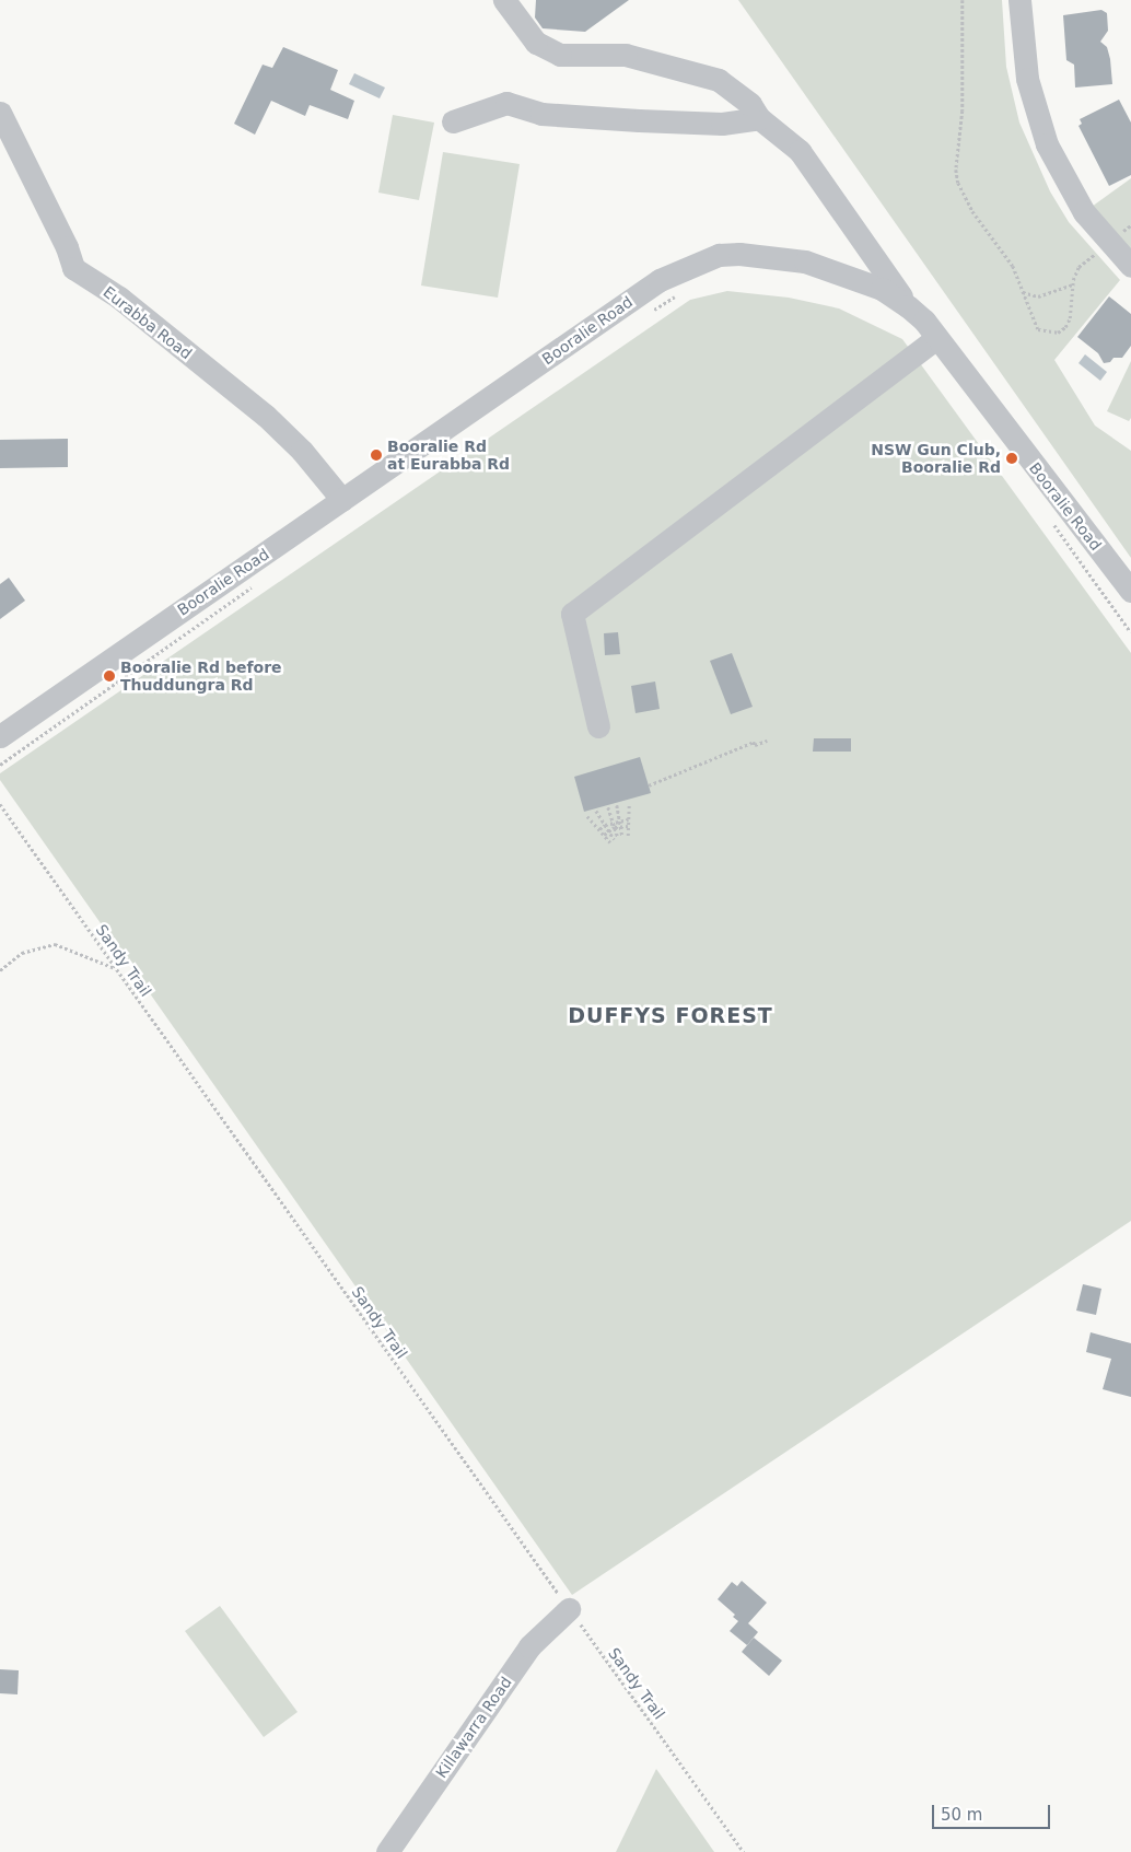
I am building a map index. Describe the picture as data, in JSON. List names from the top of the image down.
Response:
{
  "streets": {
    "street": ["Eurabba Road", "Booralie Road", "Killawarra Road"],
    "path": ["Sandy Trail"]
  },
  "crossings": [
    ["Eurabba Road", "Booralie Road"],
    ["Sandy Trail", "Killawarra Road"]
  ],
  "districts": ["DUFFYS FOREST"],
  "places": ["Booralie Rd at Eurabba Rd", "NSW Gun Club, Booralie Rd", "Booralie Rd before Thuddungra Rd"],
  "scale_bar": "50 m"
}
